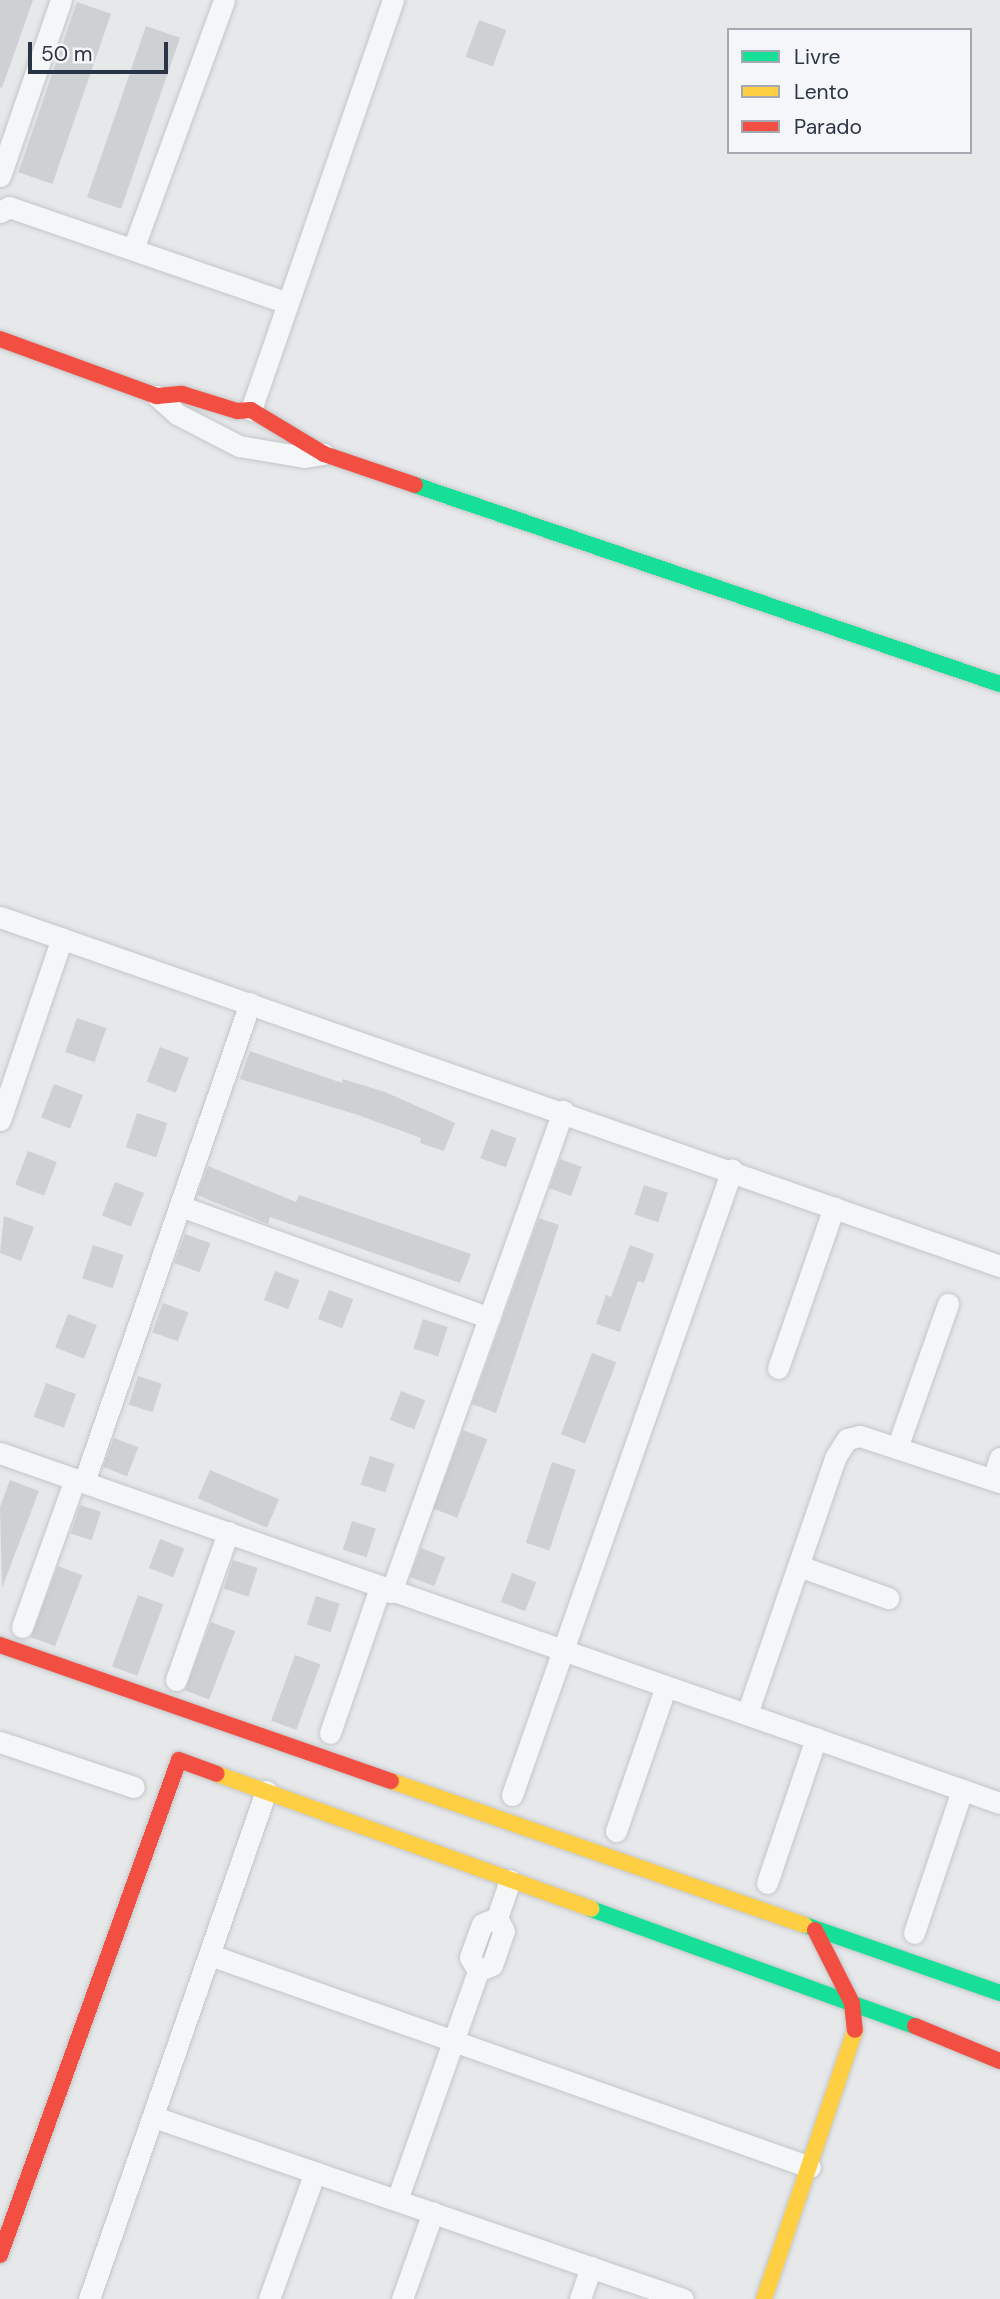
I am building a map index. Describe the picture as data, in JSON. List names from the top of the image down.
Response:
{
  "legend": ["Livre", "Lento", "Parado"],
  "scale_bar": "50 m"
}
